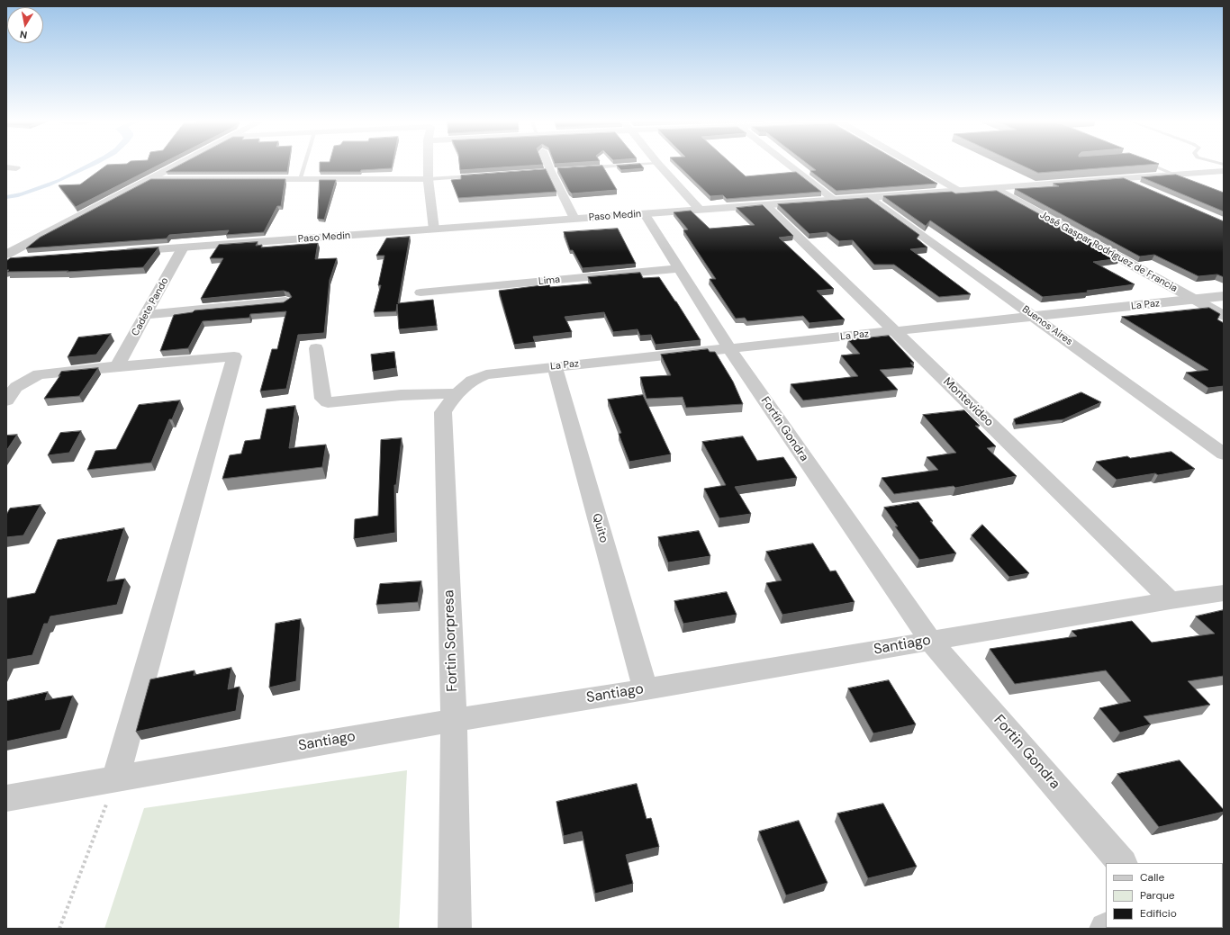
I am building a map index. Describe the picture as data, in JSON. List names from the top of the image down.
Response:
{
  "streets": {
    "street": [
      "Paso Medin",
      "José Gaspar Rodríguez de Francia",
      "Lima",
      "La Paz",
      "Cadete Pando",
      "Buenos Aires",
      "Montevideo",
      "Fortín Gondra",
      "Quito",
      "Fortin Sorpresa",
      "Santiago",
      "Fortin Gondra"
    ]
  },
  "crossings": [
    ["Paso Medin", "José Gaspar Rodríguez de Francia"],
    ["Paso Medin", "Cadete Pando"],
    ["Paso Medin", "Buenos Aires"],
    ["Paso Medin", "Montevideo"],
    ["Paso Medin", "Fortín Gondra"],
    ["José Gaspar Rodríguez de Francia", "La Paz"],
    ["Lima", "Fortín Gondra"],
    ["La Paz", "Buenos Aires"],
    ["La Paz", "Montevideo"],
    ["La Paz", "Fortín Gondra"],
    ["La Paz", "Quito"],
    ["La Paz", "Fortin Sorpresa"],
    ["Montevideo", "Santiago"],
    ["Fortín Gondra", "Santiago"],
    ["Fortín Gondra", "Fortin Gondra"],
    ["Quito", "Santiago"],
    ["Fortin Sorpresa", "Santiago"],
    ["Santiago", "Fortin Gondra"]
  ],
  "legend": ["Calle", "Parque", "Edificio"],
  "north": "bottom"
}
